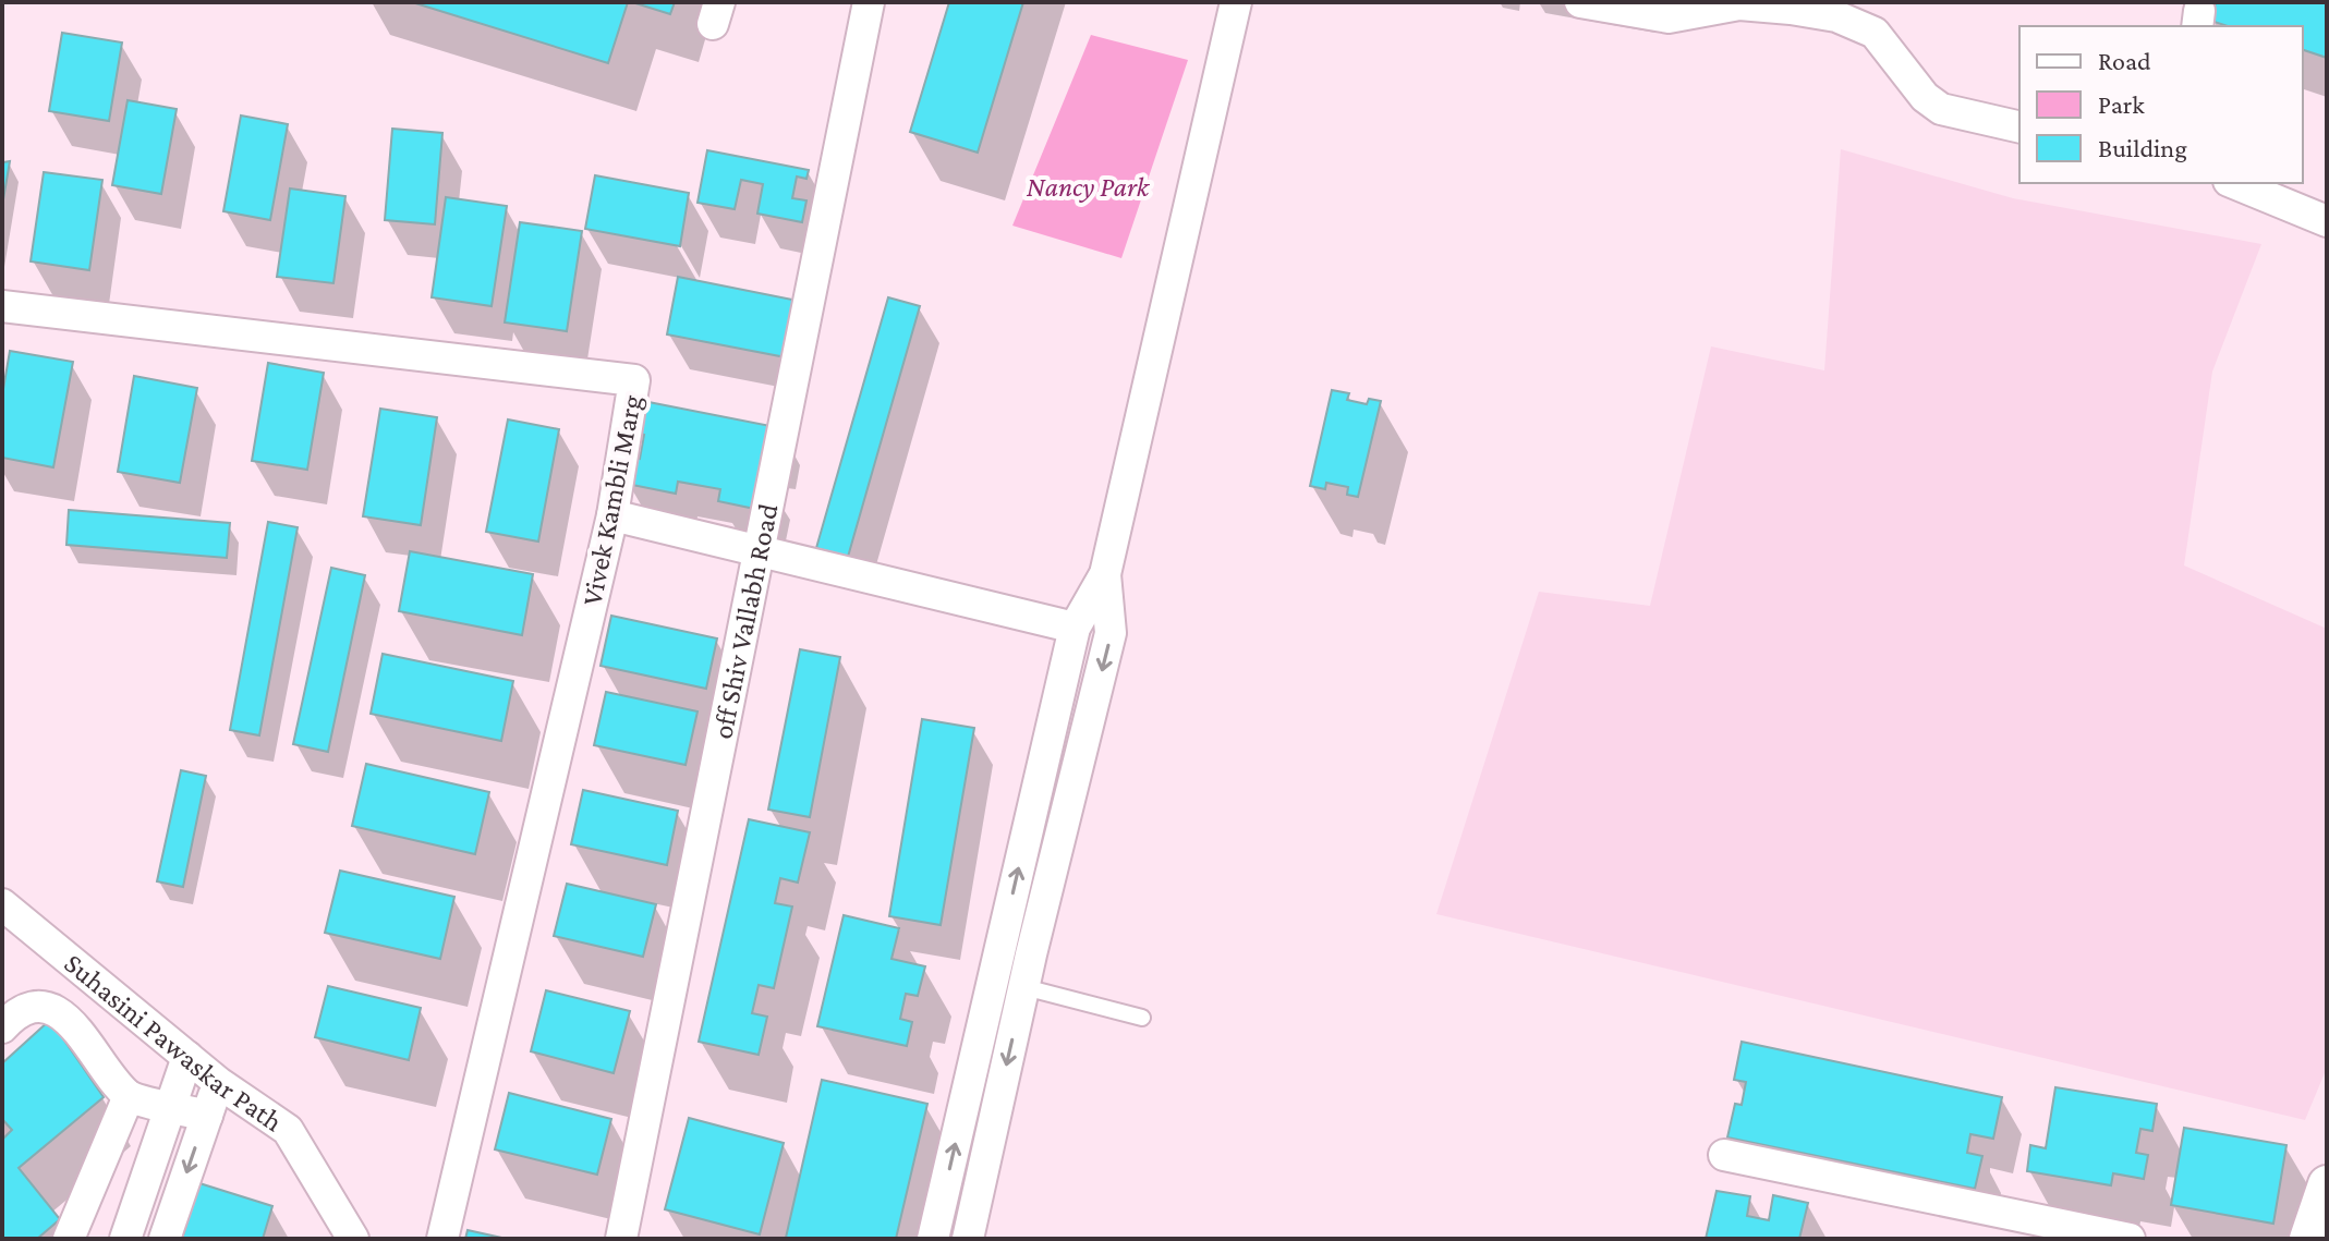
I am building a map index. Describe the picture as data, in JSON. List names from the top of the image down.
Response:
{
  "streets": {
    "street": ["Vivek Kambli Marg", "off Shiv Vallabh Road", "Suhasini Pawaskar Path"]
  },
  "parks": ["Nancy Park"],
  "legend": ["Road", "Park", "Building"]
}
